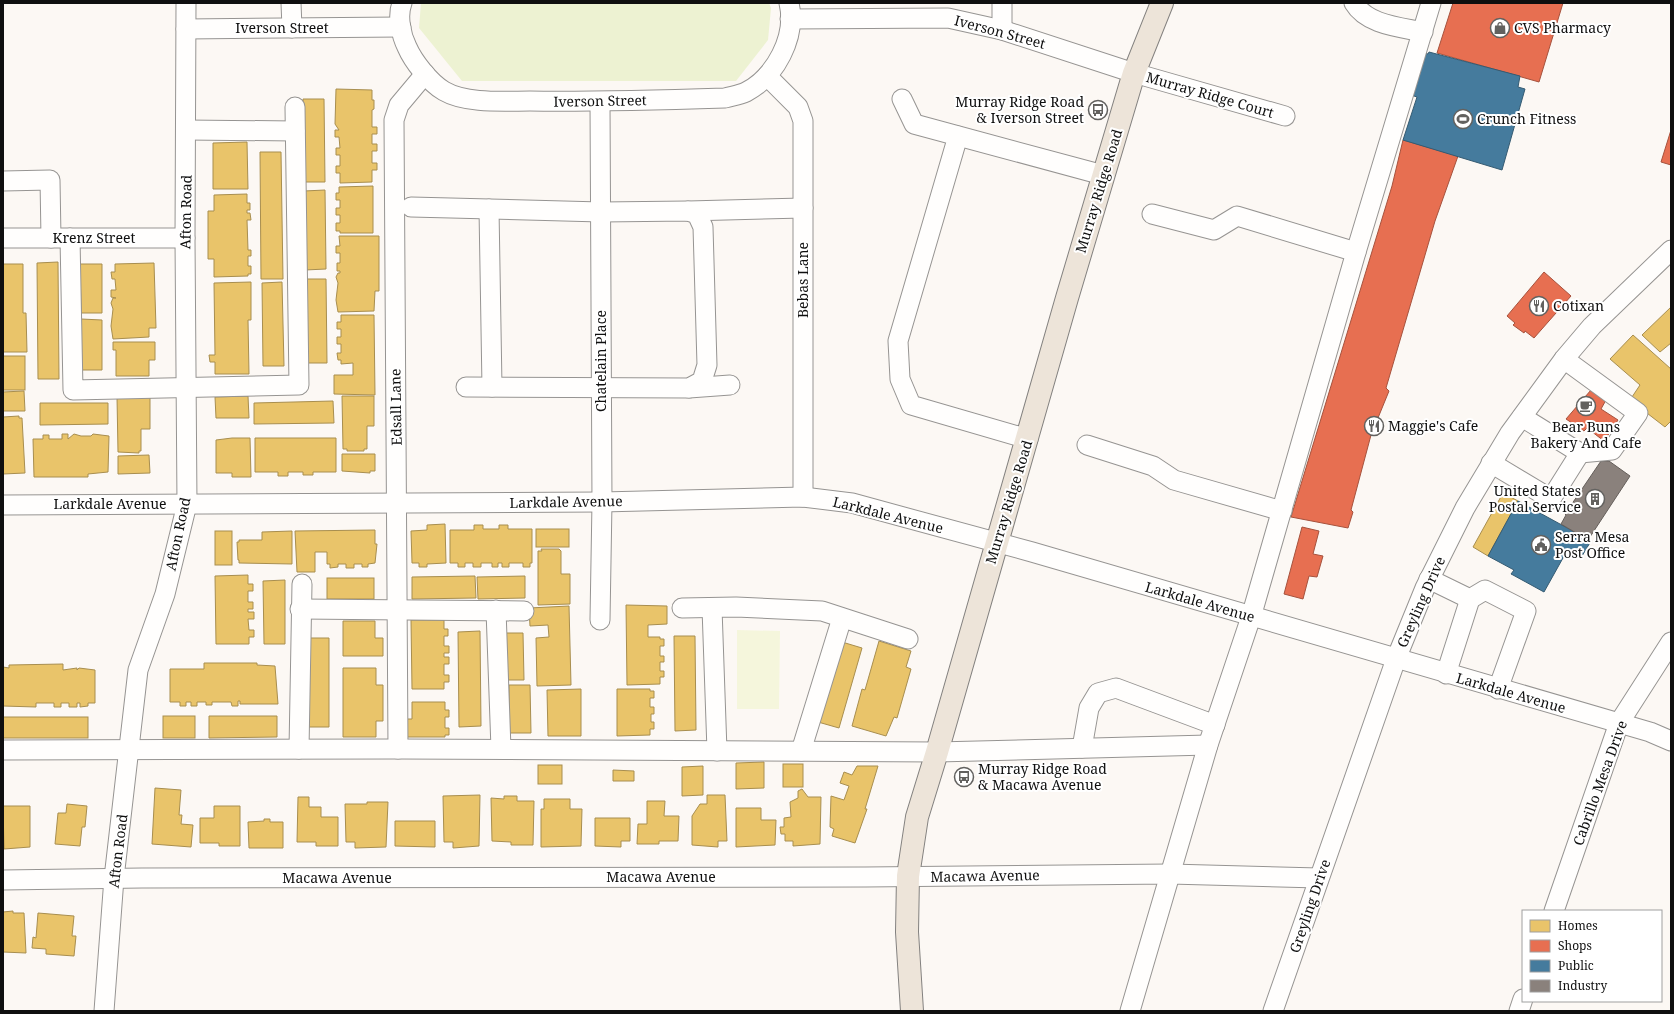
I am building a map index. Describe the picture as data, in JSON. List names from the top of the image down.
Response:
{
  "streets": {
    "main road": ["Murray Ridge Road"],
    "street": [
      "Iverson Street",
      "Murray Ridge Court",
      "Afton Road",
      "Krenz Street",
      "Bebas Lane",
      "Chatelain Place",
      "Edsall Lane",
      "Larkdale Avenue",
      "Greyling Drive",
      "Cabrillo Mesa Drive",
      "Macawa Avenue"
    ]
  },
  "crossings": [
    ["Iverson Street", "Murray Ridge Court"],
    ["Iverson Street", "Murray Ridge Road"],
    ["Iverson Street", "Afton Road"],
    ["Iverson Street", "Bebas Lane"],
    ["Iverson Street", "Chatelain Place"],
    ["Iverson Street", "Edsall Lane"],
    ["Murray Ridge Court", "Murray Ridge Road"],
    ["Murray Ridge Road", "Larkdale Avenue"],
    ["Murray Ridge Road", "Macawa Avenue"],
    ["Afton Road", "Krenz Street"],
    ["Afton Road", "Larkdale Avenue"],
    ["Afton Road", "Macawa Avenue"],
    ["Bebas Lane", "Larkdale Avenue"],
    ["Chatelain Place", "Larkdale Avenue"],
    ["Edsall Lane", "Larkdale Avenue"],
    ["Larkdale Avenue", "Greyling Drive"],
    ["Larkdale Avenue", "Cabrillo Mesa Drive"],
    ["Greyling Drive", "Macawa Avenue"]
  ],
  "places": {
    "shop": ["CVS Pharmacy"],
    "bus stop": ["Murray Ridge Road & Iverson Street", "Murray Ridge Road & Macawa Avenue"],
    "sports": ["Crunch Fitness"],
    "restaurant": ["Cotixan", "Maggie's Cafe"],
    "cafe": ["Bear Buns Bakery And Cafe"],
    "building": ["United States Postal Service"],
    "public building": ["Serra Mesa Post Office"]
  },
  "legend": [
    "Homes",
    "Shops",
    "Public",
    "Industry"
  ]
}
